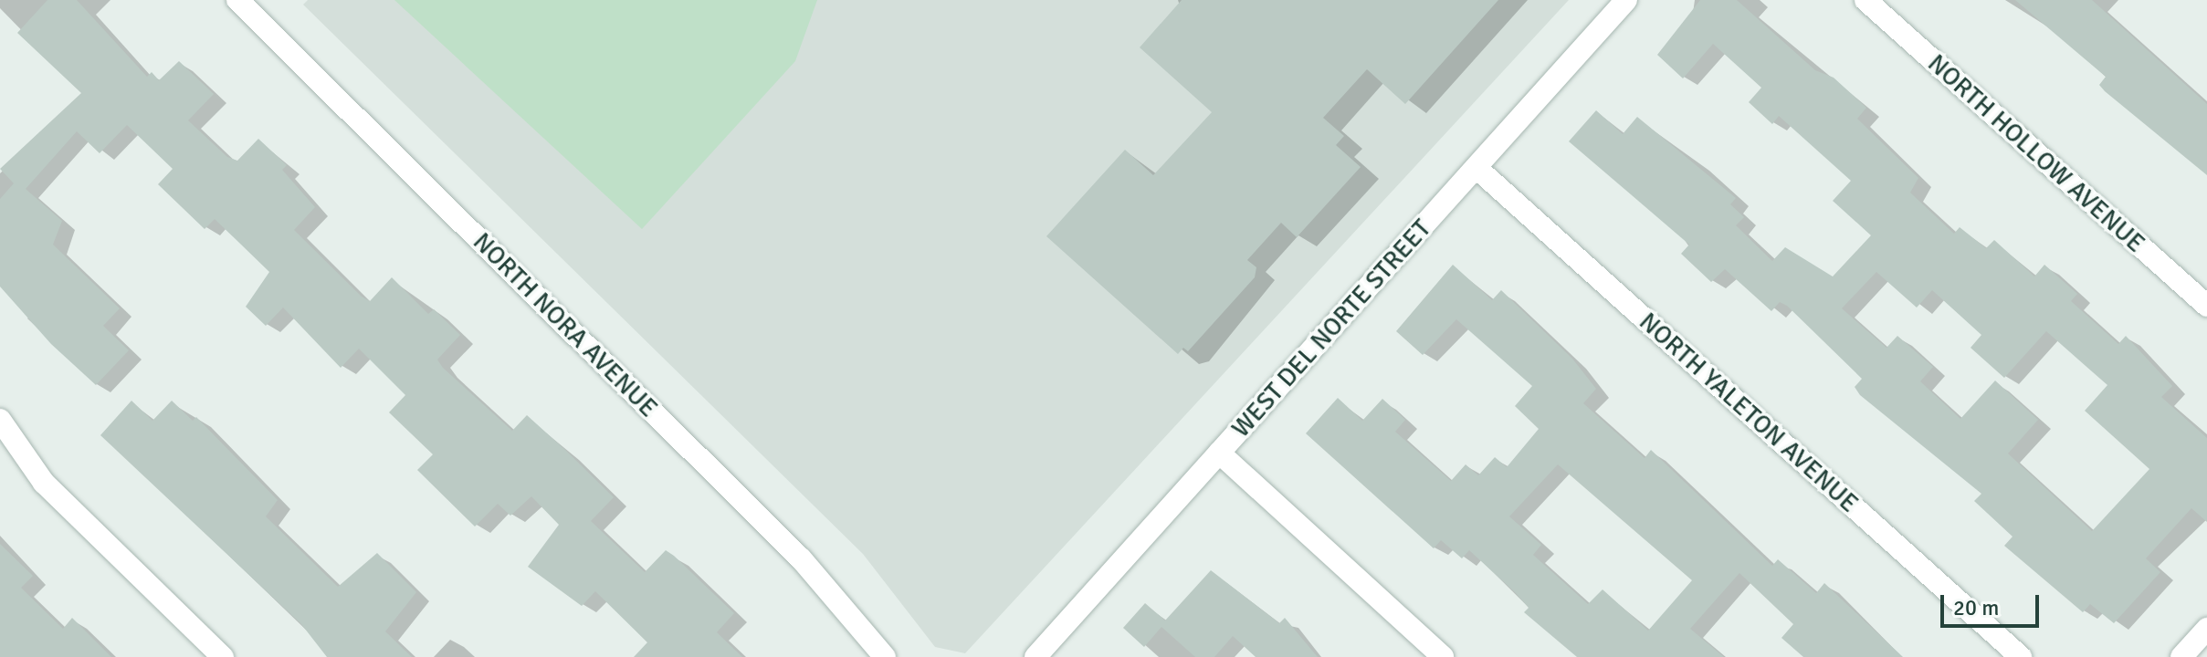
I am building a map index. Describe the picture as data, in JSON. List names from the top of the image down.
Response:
{
  "streets": {
    "street": [
      "NORTH HOLLOW AVENUE",
      "NORTH NORA AVENUE",
      "WEST DEL NORTE STREET",
      "NORTH YALETON AVENUE"
    ]
  },
  "crossings": [
    ["WEST DEL NORTE STREET", "NORTH YALETON AVENUE"]
  ],
  "scale_bar": "20 m"
}
